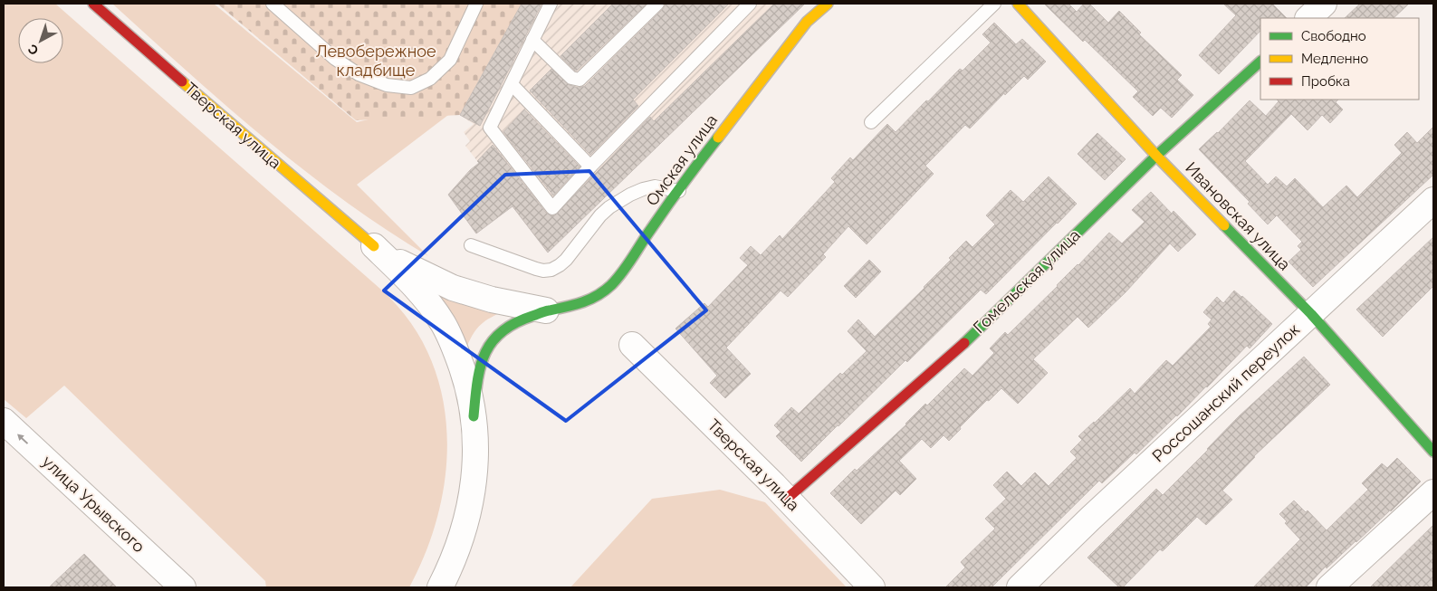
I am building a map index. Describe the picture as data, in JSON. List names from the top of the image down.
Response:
{
  "streets": {
    "street": [
      "Тверская улица",
      "Омская улица",
      "Ивановская улица",
      "Гомельская улица",
      "Россошанский переулок",
      "улица Урывского"
    ]
  },
  "crossings": [
    ["Тверская улица", "Гомельская улица"],
    ["Ивановская улица", "Гомельская улица"],
    ["Ивановская улица", "Россошанский переулок"]
  ],
  "one_way": ["улица Урывского"],
  "parks": ["Левобережное кладбище"],
  "legend": ["Свободно", "Медленно", "Пробка"],
  "north": "bottom left"
}
